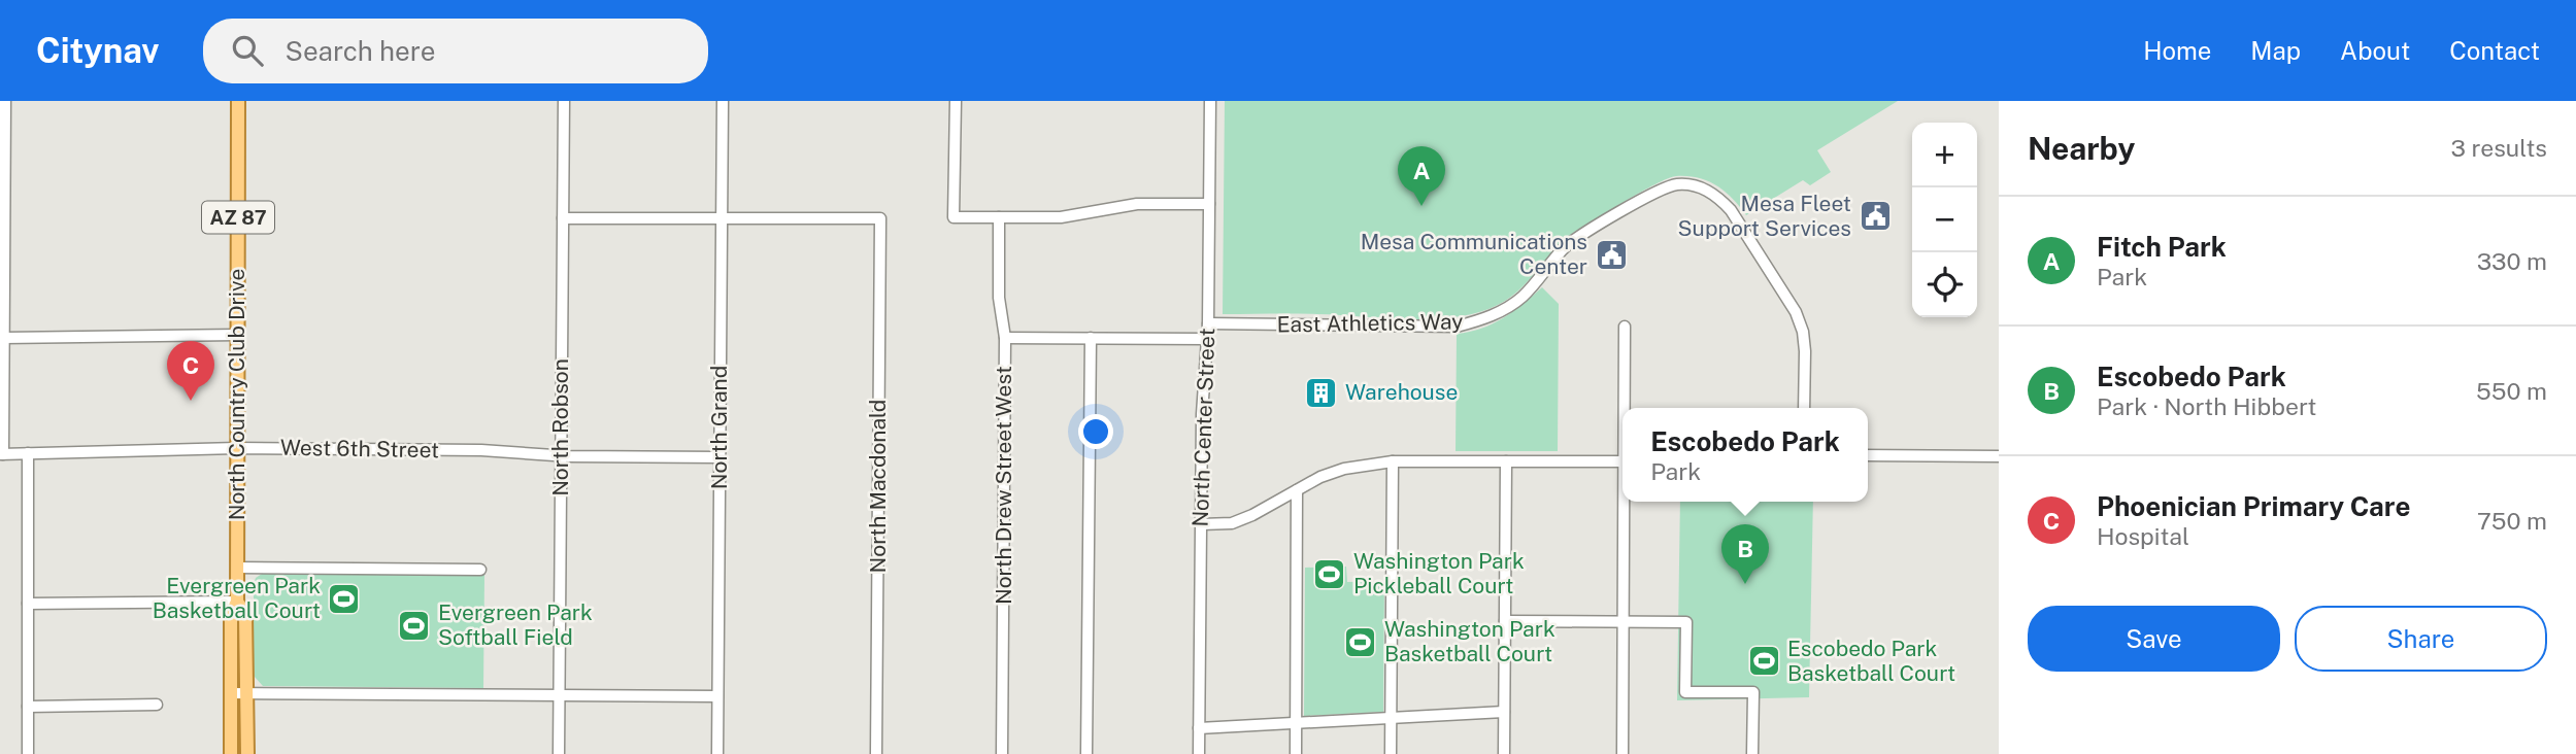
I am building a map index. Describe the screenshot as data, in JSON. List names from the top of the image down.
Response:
{
  "streets": {
    "main road": ["AZ 87", "North Country Club Drive"],
    "street": [
      "East Athletics Way",
      "North Robson",
      "North Grand",
      "North Center Street",
      "West 6th Street",
      "North Drew Street West",
      "North Macdonald"
    ]
  },
  "crossings": [
    ["East Athletics Way", "North Center Street"],
    ["North Country Club Drive", "West 6th Street"],
    ["North Robson", "West 6th Street"],
    ["North Grand", "West 6th Street"],
    ["North Grand", "North Macdonald"]
  ],
  "places": {
    "public building": ["Mesa Fleet Support Services", "Mesa Communications Center"],
    "building": ["Warehouse"],
    "sports": [
      "Washington Park Pickleball Court",
      "Evergreen Park Basketball Court",
      "Evergreen Park Softball Field",
      "Washington Park Basketball Court",
      "Escobedo Park Basketball Court"
    ]
  },
  "page": {
    "header": "Citynav",
    "search": "Search here",
    "nav": [
      "Home",
      "Map",
      "About",
      "Contact"
    ],
    "heading": ["Nearby", "3 results"],
    "map_buttons": ["+", "−"],
    "pins": ["A", "C", "B"],
    "list": [
      {
        "mark": "A",
        "name": "Fitch Park",
        "note": "Park",
        "value": "330 m"
      },
      {
        "mark": "B",
        "name": "Escobedo Park",
        "note": "Park · North Hibbert",
        "value": "550 m"
      },
      {
        "mark": "C",
        "name": "Phoenician Primary Care",
        "note": "Hospital",
        "value": "750 m"
      }
    ],
    "popup": ["Escobedo Park", "Park"],
    "buttons": ["Save", "Share"]
  }
}
